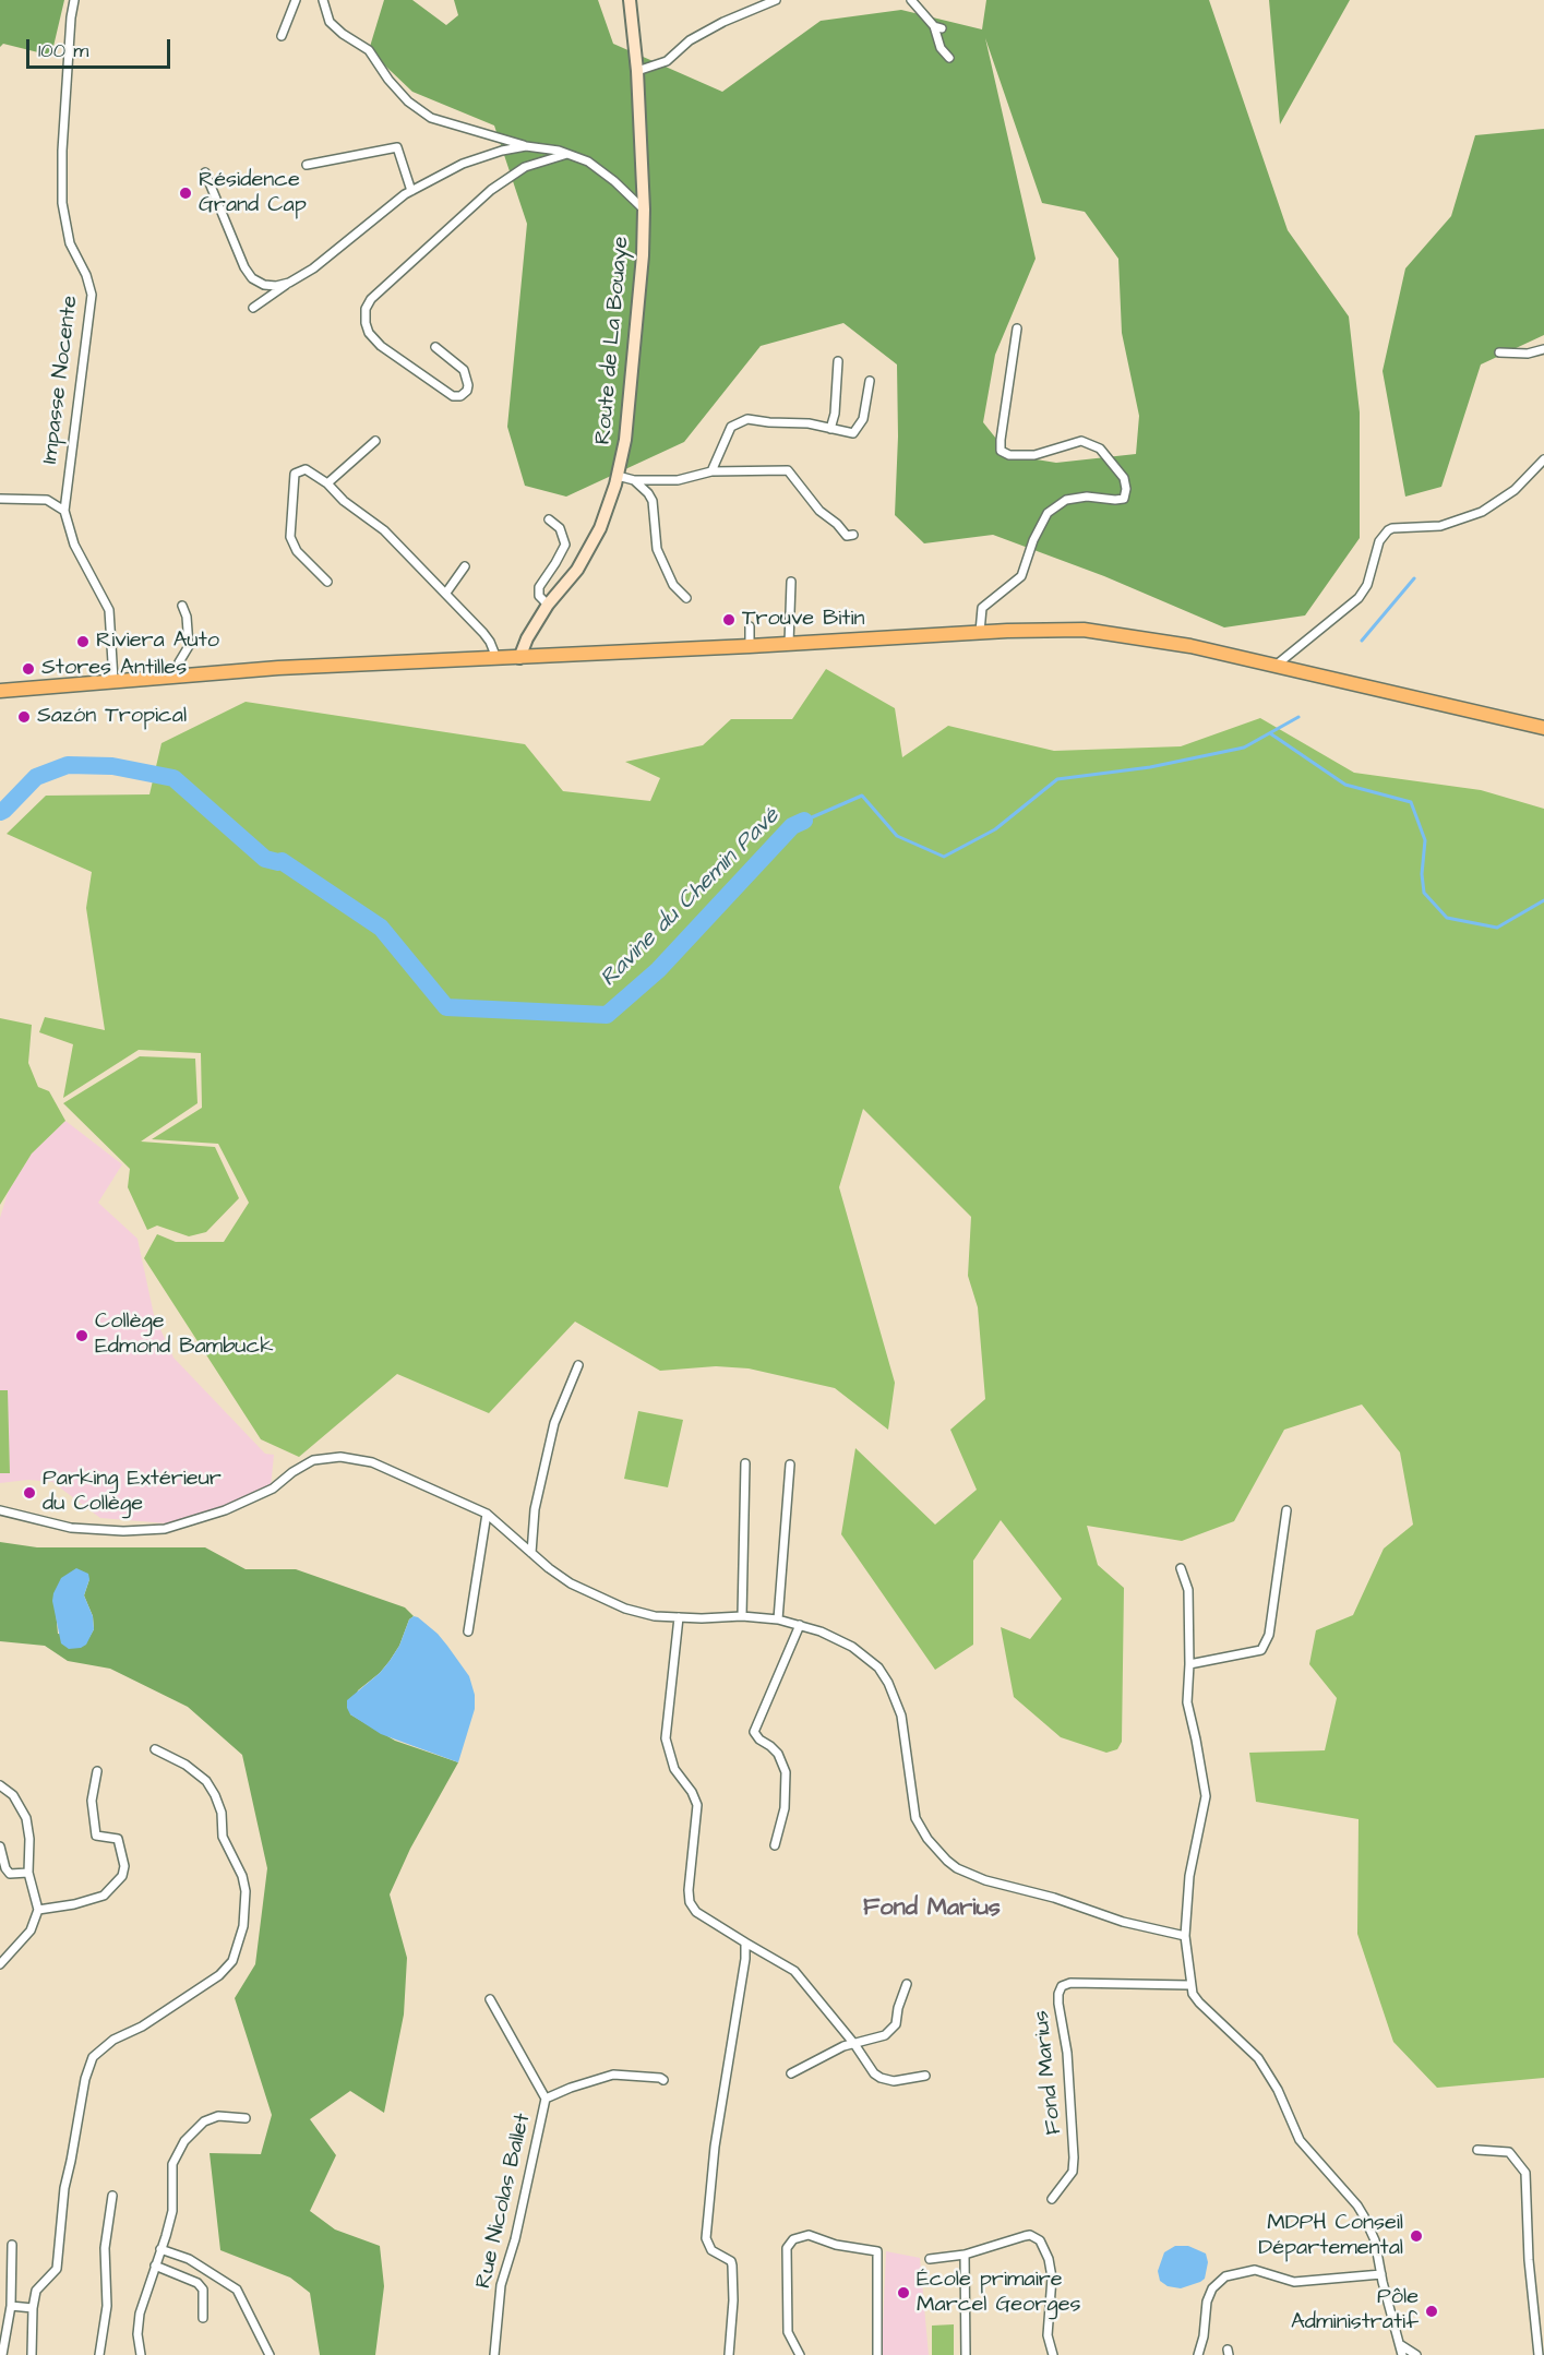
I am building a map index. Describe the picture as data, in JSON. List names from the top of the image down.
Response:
{
  "streets": {
    "main road": ["Route de La Bouaye"],
    "street": ["Impasse Nocente", "Fond Marius", "Rue Nicolas Ballet"]
  },
  "districts": ["Fond Marius"],
  "water": ["Ravine du Chemin Pavé"],
  "places": [
    "Résidence Grand Cap",
    "Trouve Bitin",
    "Riviera Auto",
    "Stores Antilles",
    "Sazón Tropical",
    "Collège Edmond Bambuck",
    "Parking Extérieur du Collège",
    "MDPH Conseil Départemental",
    "École primaire Marcel Georges",
    "Pôle Administratif"
  ],
  "scale_bar": "100 m"
}
